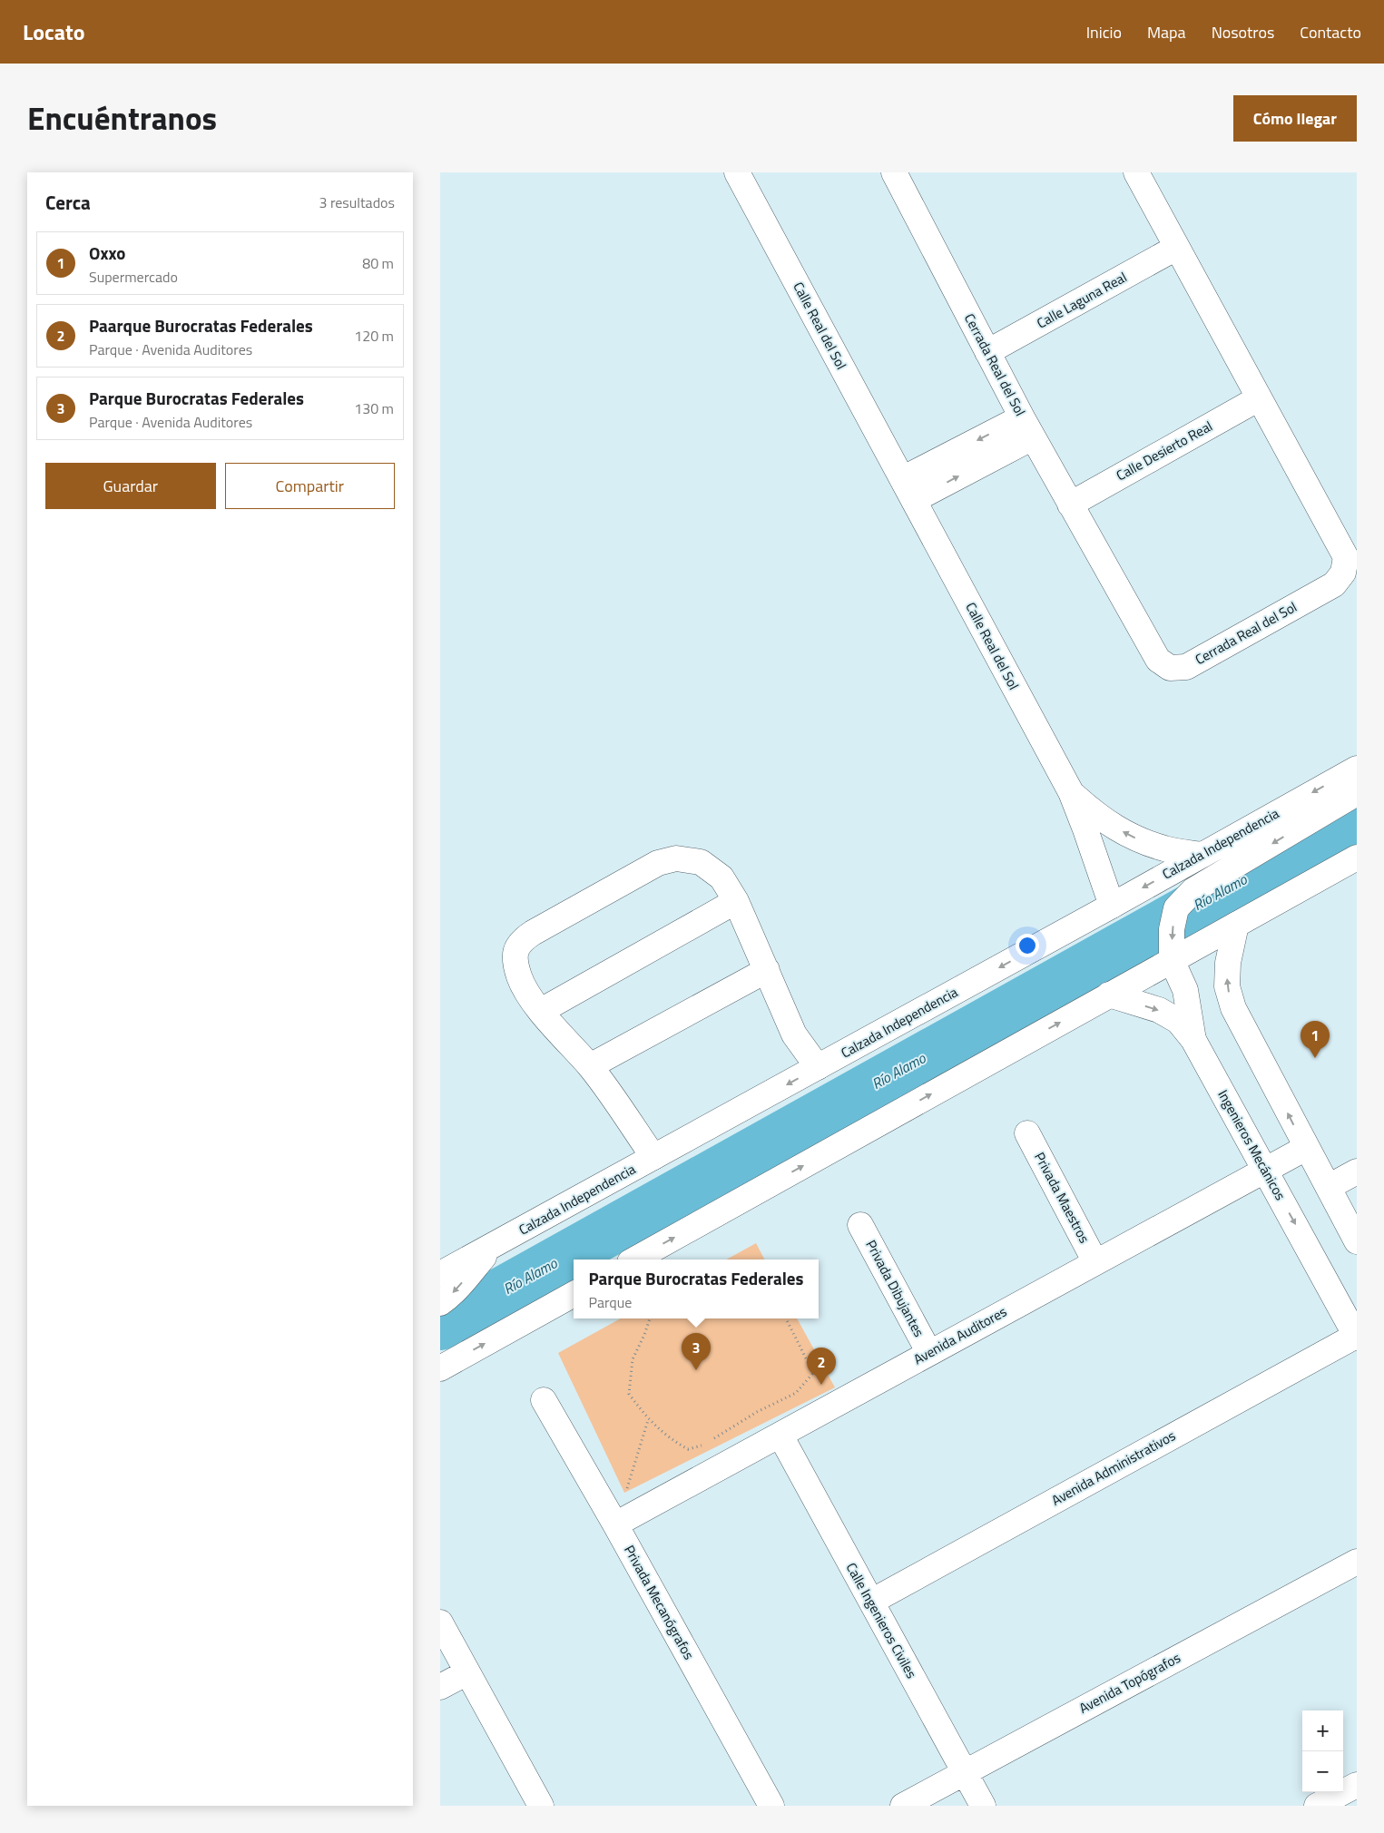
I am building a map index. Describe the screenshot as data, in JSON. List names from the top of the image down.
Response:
{
  "streets": {
    "street": [
      "Calle Laguna Real",
      "Calle Real del Sol",
      "Cerrada Real del Sol",
      "Calle Desierto Real",
      "Calzada Independencia",
      "Ingenieros Mecánicos",
      "Privada Maestros",
      "Privada Dibujantes",
      "Avenida Auditores",
      "Avenida Administrativos",
      "Privada Mecanógrafos",
      "Calle Ingenieros Civiles",
      "Avenida Topógrafos"
    ]
  },
  "crossings": [
    ["Calle Laguna Real", "Cerrada Real del Sol"],
    ["Calle Real del Sol", "Calzada Independencia"],
    ["Cerrada Real del Sol", "Calle Desierto Real"],
    ["Ingenieros Mecánicos", "Avenida Auditores"],
    ["Ingenieros Mecánicos", "Avenida Administrativos"],
    ["Privada Maestros", "Avenida Auditores"],
    ["Privada Dibujantes", "Avenida Auditores"],
    ["Avenida Auditores", "Privada Mecanógrafos"],
    ["Avenida Auditores", "Calle Ingenieros Civiles"],
    ["Avenida Administrativos", "Calle Ingenieros Civiles"],
    ["Calle Ingenieros Civiles", "Avenida Topógrafos"]
  ],
  "water": ["Río Alamo"],
  "page": {
    "header": "Locato",
    "nav": [
      "Inicio",
      "Mapa",
      "Nosotros",
      "Contacto"
    ],
    "title": "Encuéntranos",
    "buttons": [
      "Cómo llegar",
      ["Guardar", "Compartir"]
    ],
    "heading": ["Cerca", "3 resultados"],
    "list": [
      {
        "mark": "1",
        "name": "Oxxo",
        "note": "Supermercado",
        "value": "80 m"
      },
      {
        "mark": "2",
        "name": "Paarque Burocratas Federales",
        "note": "Parque · Avenida Auditores",
        "value": "120 m"
      },
      {
        "mark": "3",
        "name": "Parque Burocratas Federales",
        "note": "Parque · Avenida Auditores",
        "value": "130 m"
      }
    ],
    "pins": ["1", "3", "2"],
    "popup": ["Parque Burocratas Federales", "Parque"],
    "map_buttons": ["+", "−"]
  }
}
